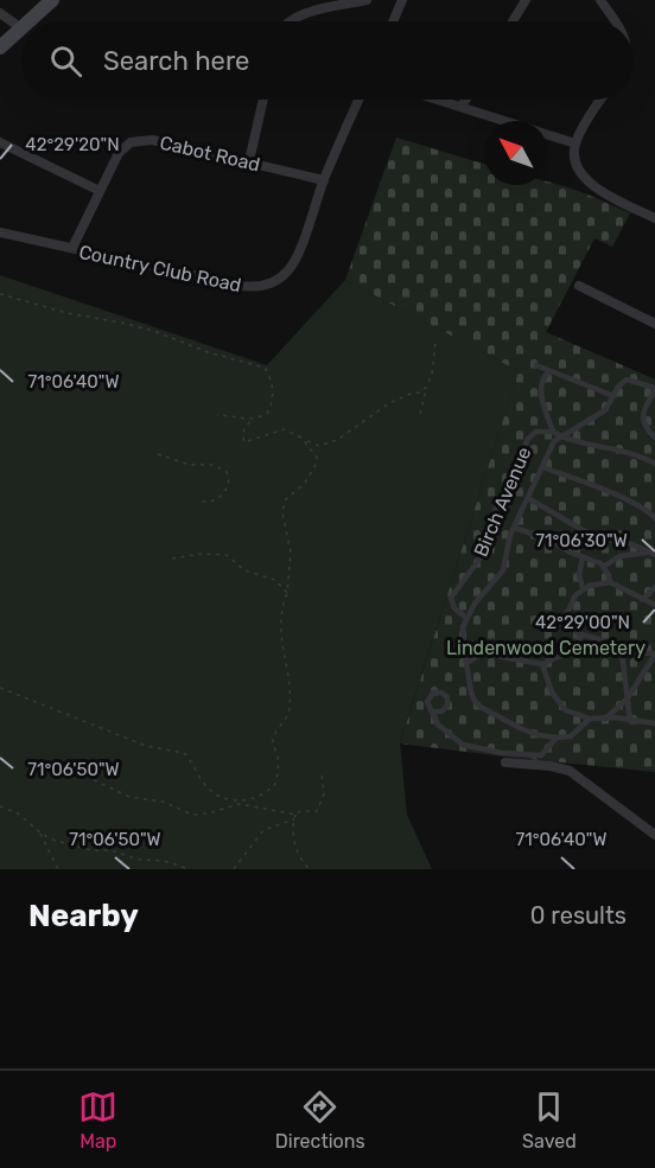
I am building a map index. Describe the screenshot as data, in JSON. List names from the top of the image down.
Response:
{
  "streets": {
    "street": ["Cabot Road", "Country Club Road"],
    "lane": ["Birch Avenue"]
  },
  "crossings": [
    ["Cabot Road", "Country Club Road"]
  ],
  "parks": ["Lindenwood Cemetery"],
  "north": "top left",
  "page": {
    "search": "Search here",
    "heading": ["Nearby", "0 results"],
    "nav": ["Map", "Directions", "Saved"]
  },
  "coordinates": [
    "42°29'20\"N",
    "71°06'40\"W",
    "71°06'30\"W",
    "42°29'00\"N",
    "71°06'50\"W"
  ]
}
